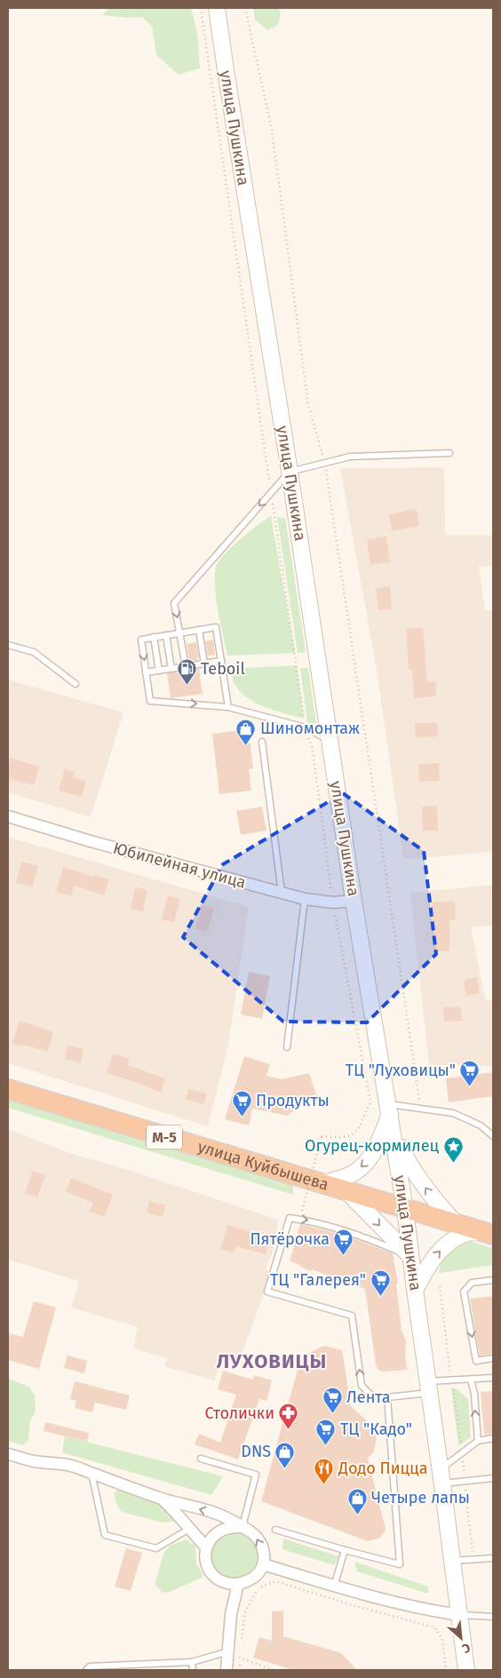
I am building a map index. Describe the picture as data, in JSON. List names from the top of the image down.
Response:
{
  "streets": {
    "highway": ["М-5", "улица Куйбышева"],
    "main road": ["улица Пушкина"],
    "street": ["Юбилейная улица"]
  },
  "crossings": [
    ["улица Пушкина", "Юбилейная улица"],
    ["улица Пушкина", "улица Куйбышева"]
  ],
  "districts": ["ЛУХОВИЦЫ"],
  "places": {
    "fuel station": ["Teboil"],
    "shop": ["Шиномонтаж", "DNS", "Четыре лапы"],
    "supermarket": [
      "ТЦ \"Луховицы\"",
      "Продукты",
      "Пятёрочка",
      "ТЦ \"Галерея\"",
      "Лента",
      "ТЦ \"Кадо\""
    ],
    "place": ["Огурец-кормилец"],
    "pharmacy": ["Столички"],
    "restaurant": ["Додо Пицца"]
  },
  "north": "bottom right"
}
